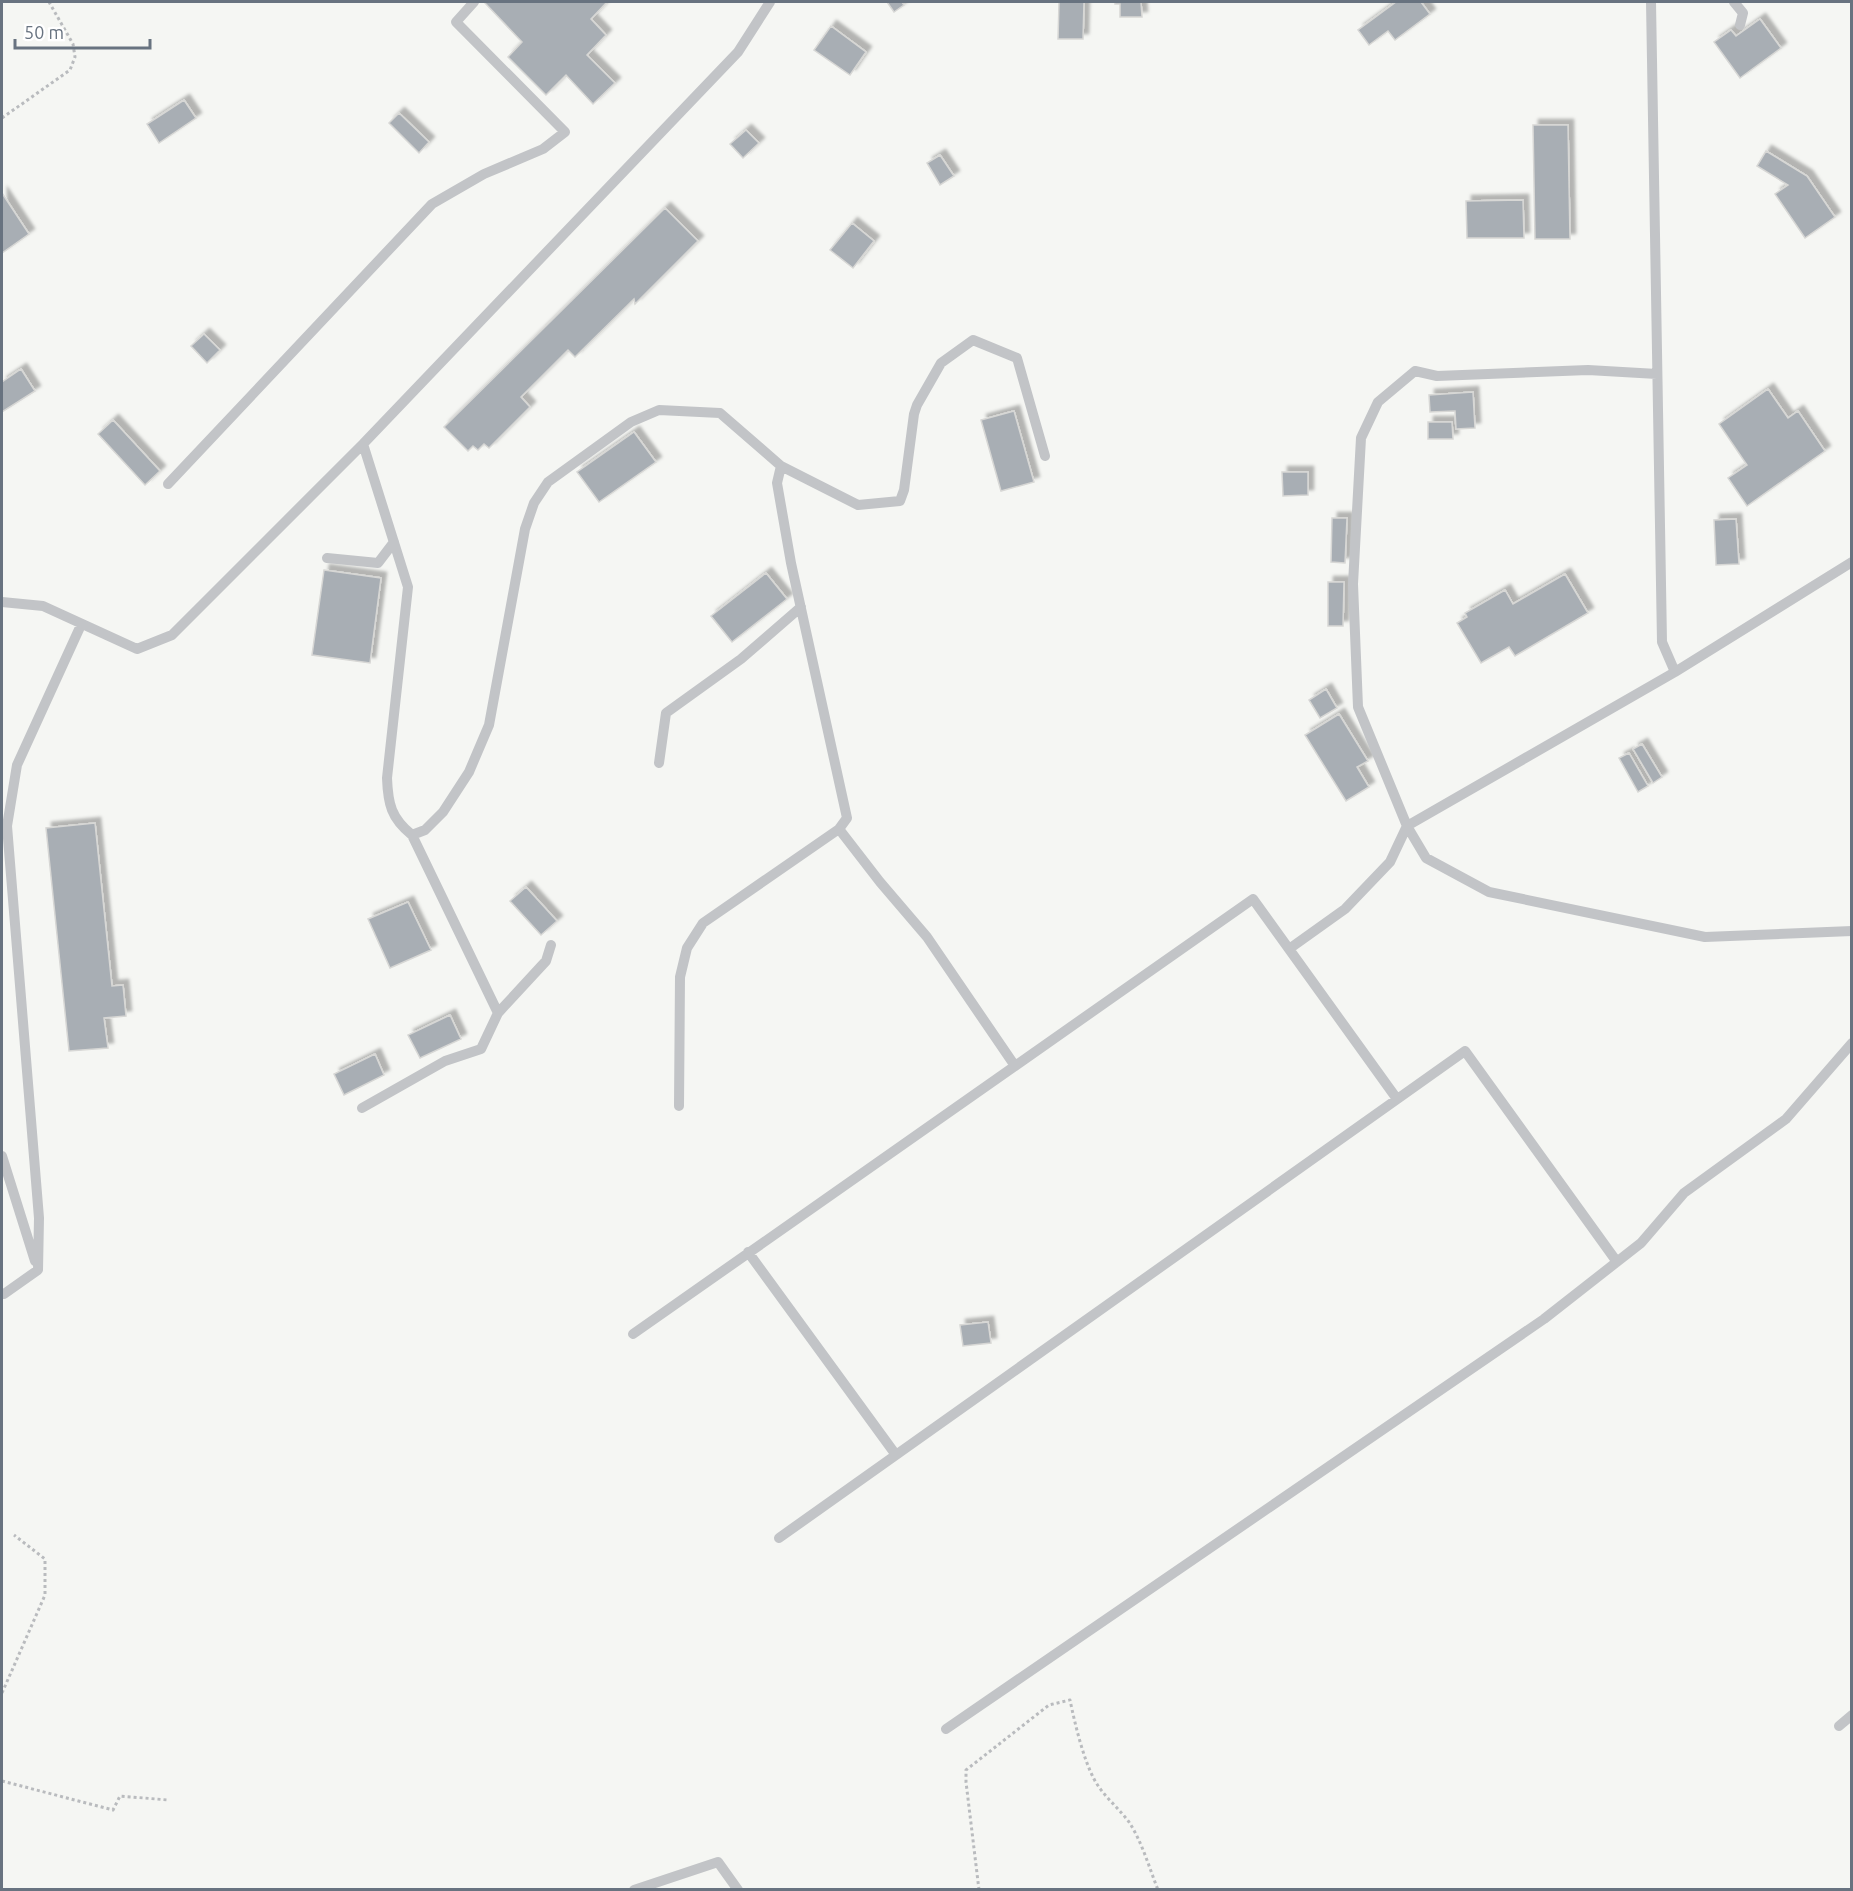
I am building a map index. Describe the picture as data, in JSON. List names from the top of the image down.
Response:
{
  "scale_bar": "50 m"
}
